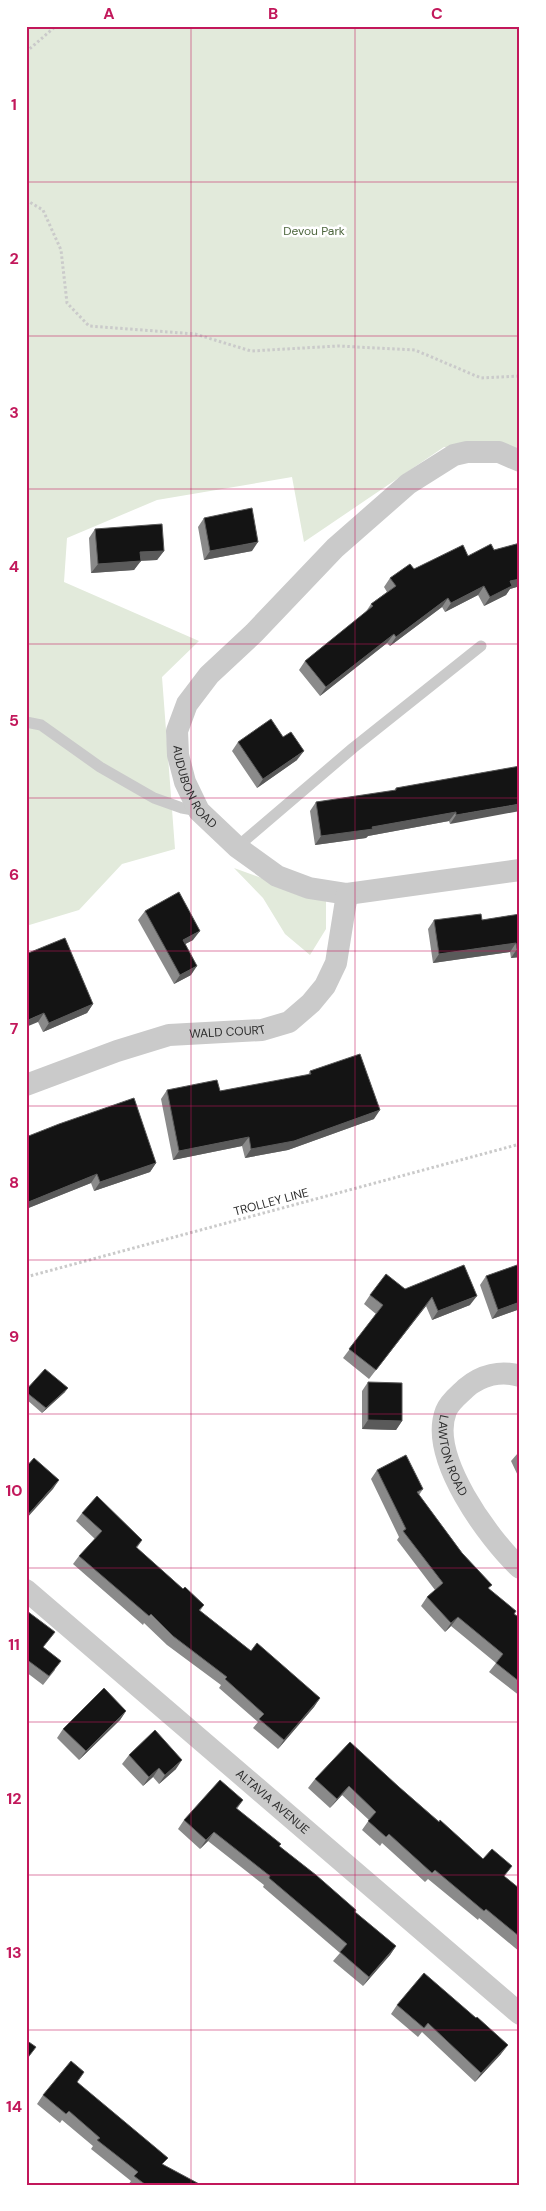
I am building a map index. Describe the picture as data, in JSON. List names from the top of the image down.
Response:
{
  "streets": {
    "street": [
      "AUDUBON ROAD",
      "WALD COURT",
      "LAWTON ROAD",
      "ALTAVIA AVENUE"
    ],
    "path": ["TROLLEY LINE"]
  },
  "crossings": [
    ["AUDUBON ROAD", "WALD COURT"]
  ],
  "parks": ["Devou Park"],
  "grid": {
    "columns": ["A", "B", "C"],
    "rows": [
      "1",
      "2",
      "3",
      "4",
      "5",
      "6",
      "7",
      "8",
      "9",
      "10",
      "11",
      "12",
      "13",
      "14"
    ]
  }
}
